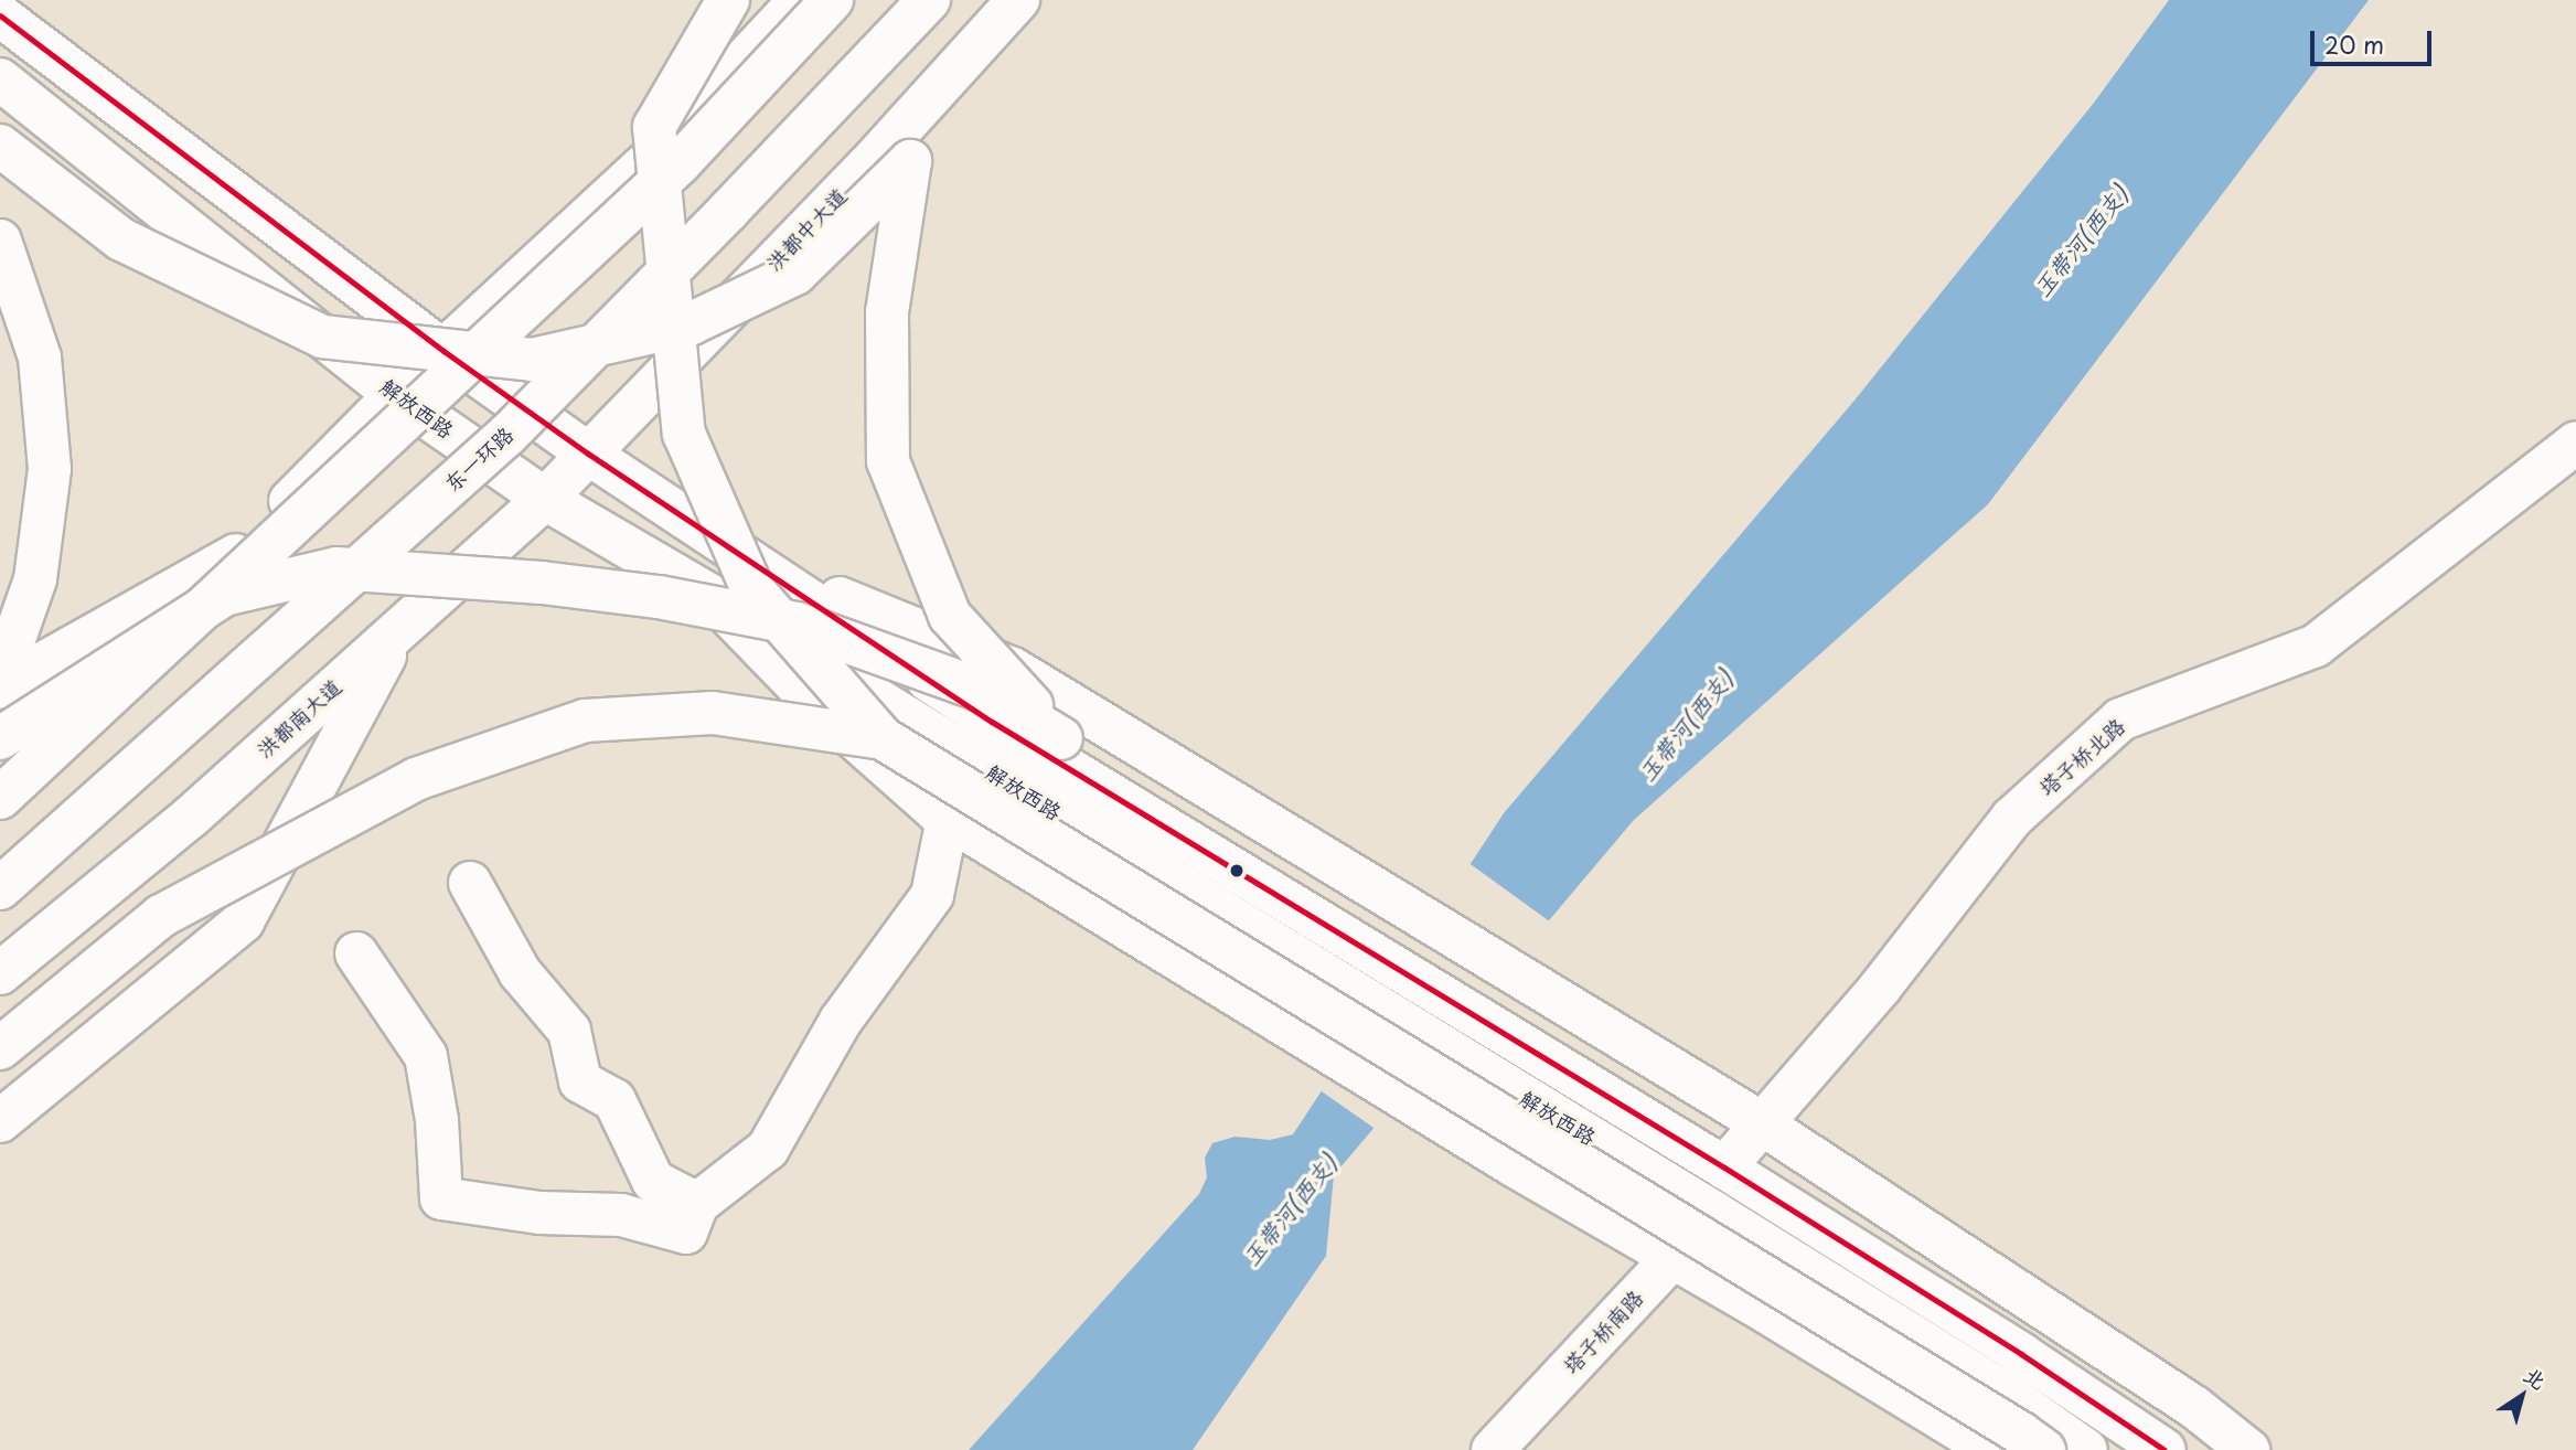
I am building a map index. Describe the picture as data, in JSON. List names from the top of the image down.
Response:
{
  "streets": {
    "main road": [
      "洪都中大道",
      "解放西路",
      "东一环路",
      "洪都南大道",
      "塔子桥北路",
      "塔子桥南路"
    ]
  },
  "crossings": [
    ["洪都中大道", "解放西路"],
    ["洪都中大道", "洪都南大道"],
    ["解放西路", "洪都南大道"],
    ["解放西路", "塔子桥北路"],
    ["解放西路", "塔子桥南路"]
  ],
  "water": ["玉带河(西支)"],
  "scale_bar": "20 m",
  "north": "top right"
}
